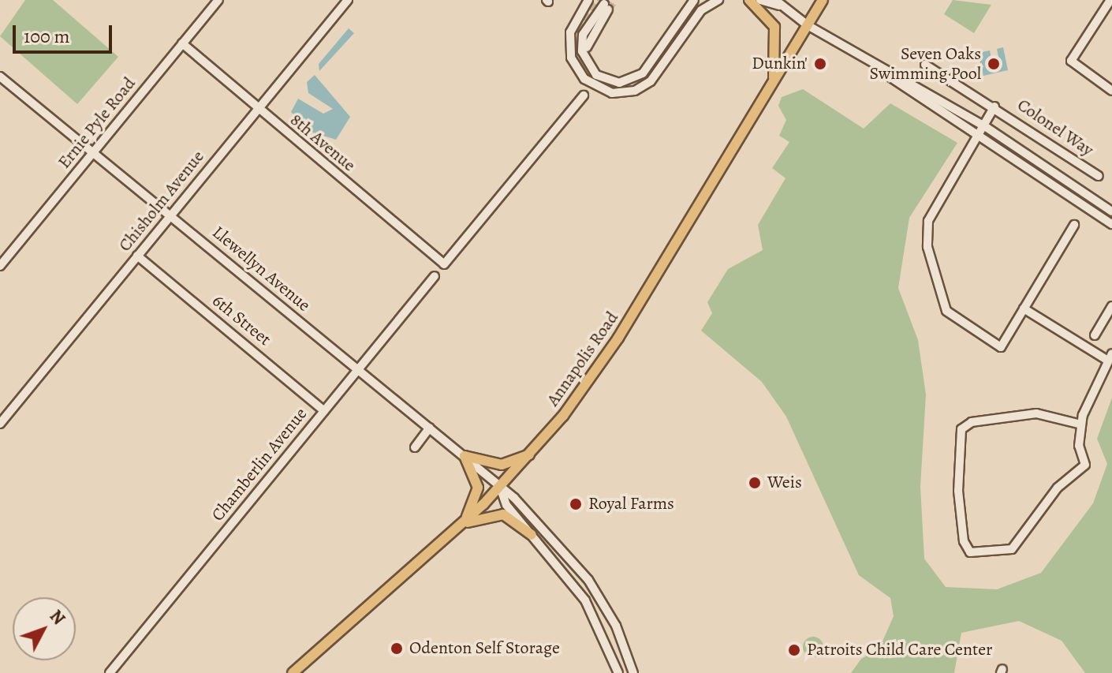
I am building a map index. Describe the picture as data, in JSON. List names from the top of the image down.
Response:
{
  "streets": {
    "main road": ["Annapolis Road"],
    "street": [
      "Ernie Pyle Road",
      "Colonel Way",
      "8th Avenue",
      "Chisholm Avenue",
      "Llewellyn Avenue",
      "6th Street",
      "Chamberlin Avenue"
    ]
  },
  "crossings": [
    ["Ernie Pyle Road", "8th Avenue"],
    ["Ernie Pyle Road", "Llewellyn Avenue"],
    ["8th Avenue", "Chisholm Avenue"],
    ["Chisholm Avenue", "Llewellyn Avenue"],
    ["Chisholm Avenue", "6th Street"],
    ["Llewellyn Avenue", "Annapolis Road"],
    ["Llewellyn Avenue", "Chamberlin Avenue"],
    ["6th Street", "Chamberlin Avenue"]
  ],
  "places": [
    "Dunkin'",
    "Seven Oaks Swimming Pool",
    "Weis",
    "Royal Farms",
    "Odenton Self Storage",
    "Patroits Child Care Center"
  ],
  "scale_bar": "100 m",
  "north": "top right"
}
